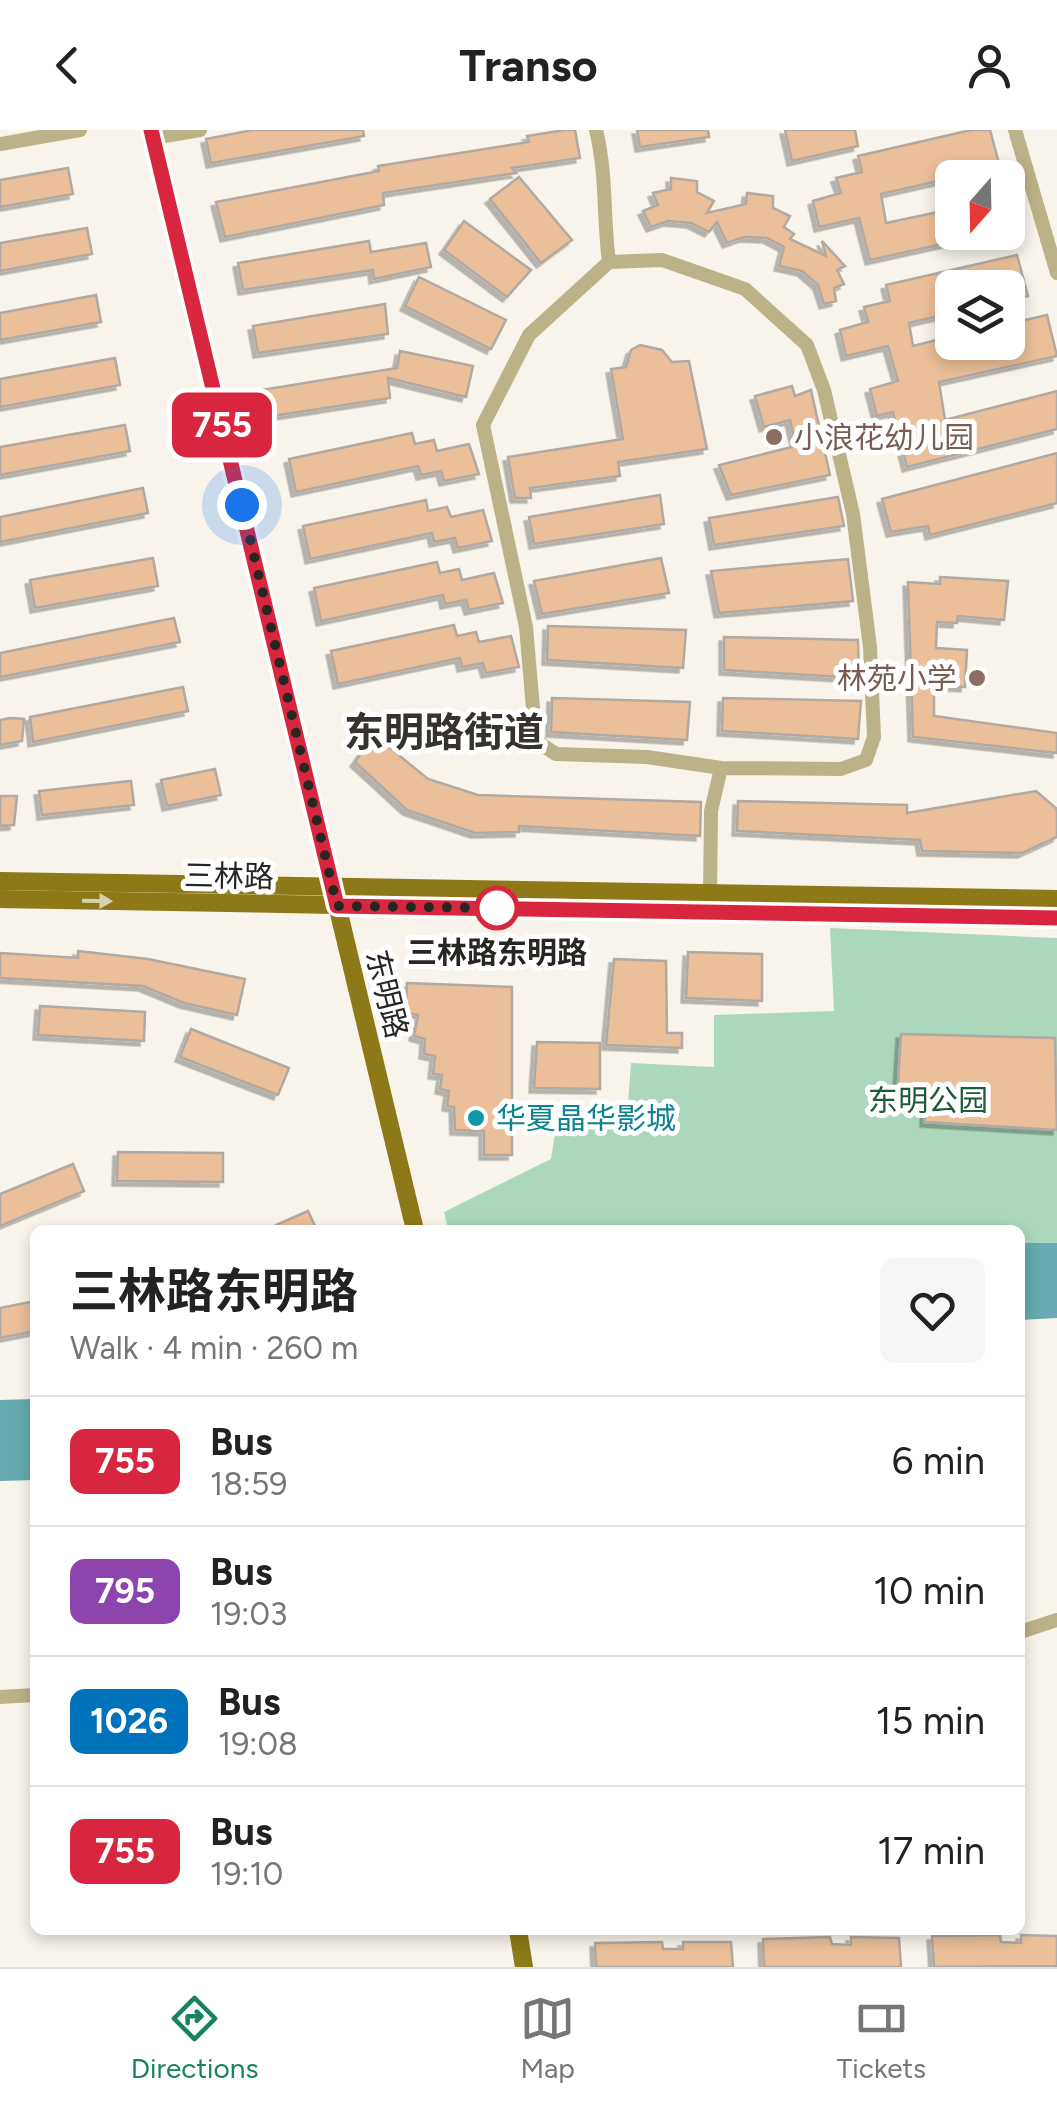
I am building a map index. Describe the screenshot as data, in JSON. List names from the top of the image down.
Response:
{
  "streets": {
    "main road": ["三林路", "东明路"]
  },
  "crossings": [
    ["三林路", "东明路"]
  ],
  "districts": ["东明路街道"],
  "parks": ["东明公园"],
  "places": [
    "小浪花幼儿园",
    "林苑小学",
    "三林路东明路",
    "华夏晶华影城"
  ],
  "lines": ["bus line 755"],
  "north": "bottom",
  "page": {
    "header": "Transo",
    "on_map": "755",
    "heading": ["三林路东明路", "Walk · 4 min · 260 m"],
    "list": [
      {
        "mark": "755",
        "name": "Bus",
        "note": "18:59",
        "value": "6 min"
      },
      {
        "mark": "795",
        "name": "Bus",
        "note": "19:03",
        "value": "10 min"
      },
      {
        "mark": "1026",
        "name": "Bus",
        "note": "19:08",
        "value": "15 min"
      },
      {
        "mark": "755",
        "name": "Bus",
        "note": "19:10",
        "value": "17 min"
      }
    ],
    "tabs": ["Directions", "Map", "Tickets"]
  }
}
